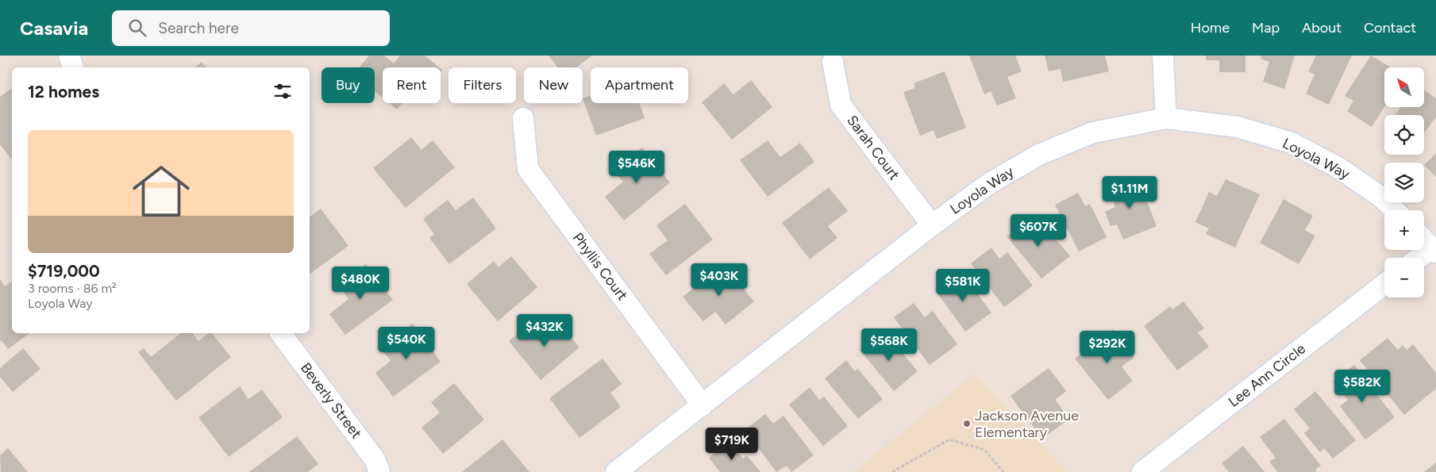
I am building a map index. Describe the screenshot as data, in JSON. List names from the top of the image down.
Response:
{
  "streets": {
    "street": [
      "Sarah Court",
      "Loyola Way",
      "Phyllis Court",
      "Lee Ann Circle",
      "Beverly Street"
    ]
  },
  "crossings": [
    ["Sarah Court", "Loyola Way"],
    ["Loyola Way", "Phyllis Court"]
  ],
  "places": ["Jackson Avenue Elementary"],
  "north": "top left",
  "page": {
    "header": "Casavia",
    "search": "Search here",
    "nav": [
      "Home",
      "Map",
      "About",
      "Contact"
    ],
    "map_buttons": ["+", "−"],
    "chip": [
      "Buy",
      "Rent",
      "Filters",
      "New",
      "Apartment"
    ],
    "heading": "12 homes",
    "list": [
      {
        "name": "$719,000",
        "note": "3 rooms · 86 m² · Loyola Way"
      }
    ],
    "price": [
      "$546K",
      "$1.11M",
      "$607K",
      "$403K",
      "$480K",
      "$581K",
      "$432K",
      "$540K",
      "$568K",
      "$292K",
      "$582K",
      "$719K"
    ]
  }
}
